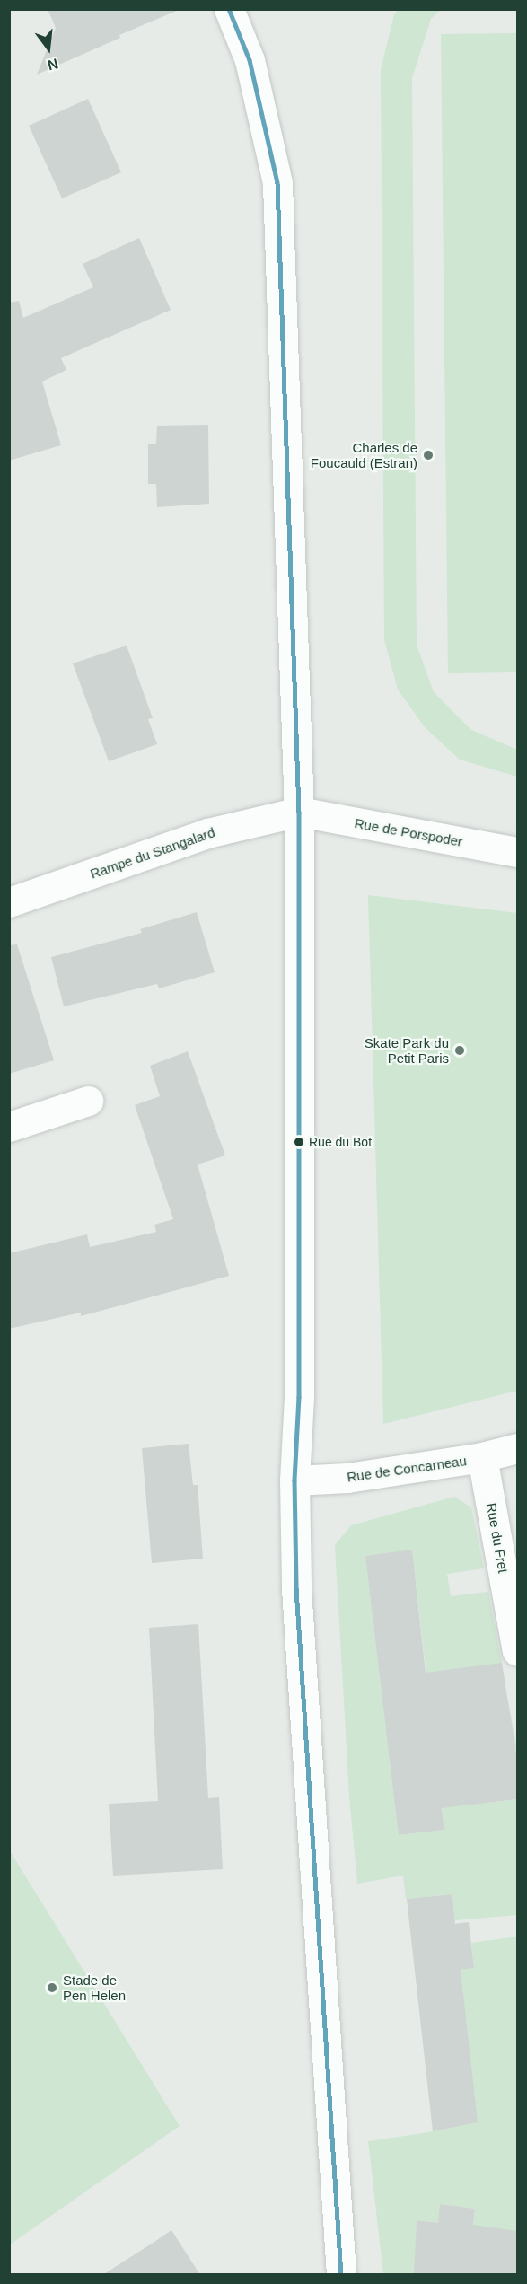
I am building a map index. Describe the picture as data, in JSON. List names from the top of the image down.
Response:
{
  "streets": {
    "street": [
      "Rue de Porspoder",
      "Rampe du Stangalard",
      "Rue de Concarneau",
      "Rue du Fret"
    ]
  },
  "crossings": [
    ["Rue de Porspoder", "Rampe du Stangalard"],
    ["Rue de Concarneau", "Rue du Fret"]
  ],
  "places": [
    "Charles de Foucauld (Estran)",
    "Skate Park du Petit Paris",
    "Rue du Bot",
    "Stade de Pen Helen"
  ],
  "north": "bottom"
}
